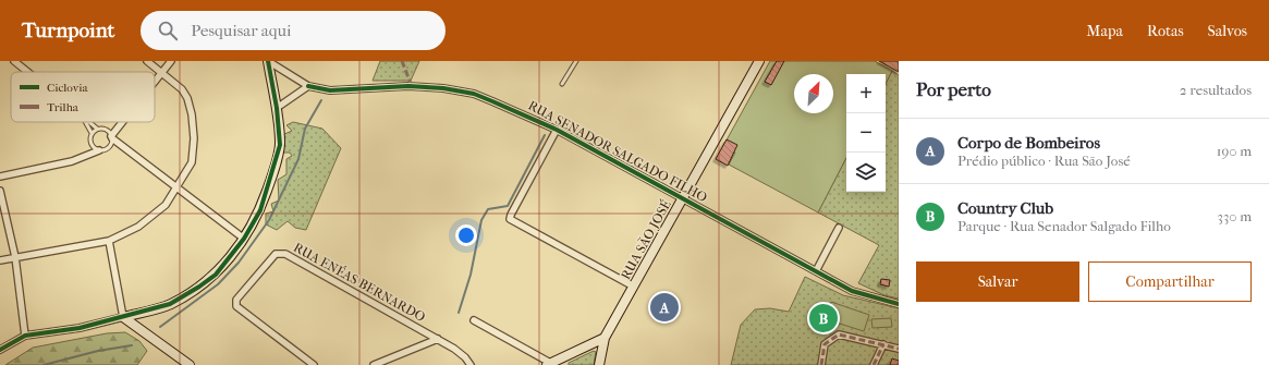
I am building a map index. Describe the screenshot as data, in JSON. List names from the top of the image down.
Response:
{
  "streets": {
    "street": ["RUA SENADOR SALGADO FILHO", "RUA SÃO JOSÉ", "RUA ENÉAS BERNARDO"]
  },
  "crossings": [
    ["RUA SENADOR SALGADO FILHO", "RUA SÃO JOSÉ"]
  ],
  "legend": ["Ciclovia", "Trilha"],
  "north": "top right",
  "page": {
    "header": "Turnpoint",
    "search": "Pesquisar aqui",
    "nav": ["Mapa", "Rotas", "Salvos"],
    "heading": ["Por perto", "2 resultados"],
    "map_buttons": ["+", "−"],
    "list": [
      {
        "mark": "A",
        "name": "Corpo de Bombeiros",
        "note": "Prédio público · Rua São José",
        "value": "190 m"
      },
      {
        "mark": "B",
        "name": "Country Club",
        "note": "Parque · Rua Senador Salgado Filho",
        "value": "330 m"
      }
    ],
    "buttons": ["Salvar", "Compartilhar"],
    "pins": ["A", "B"]
  }
}
